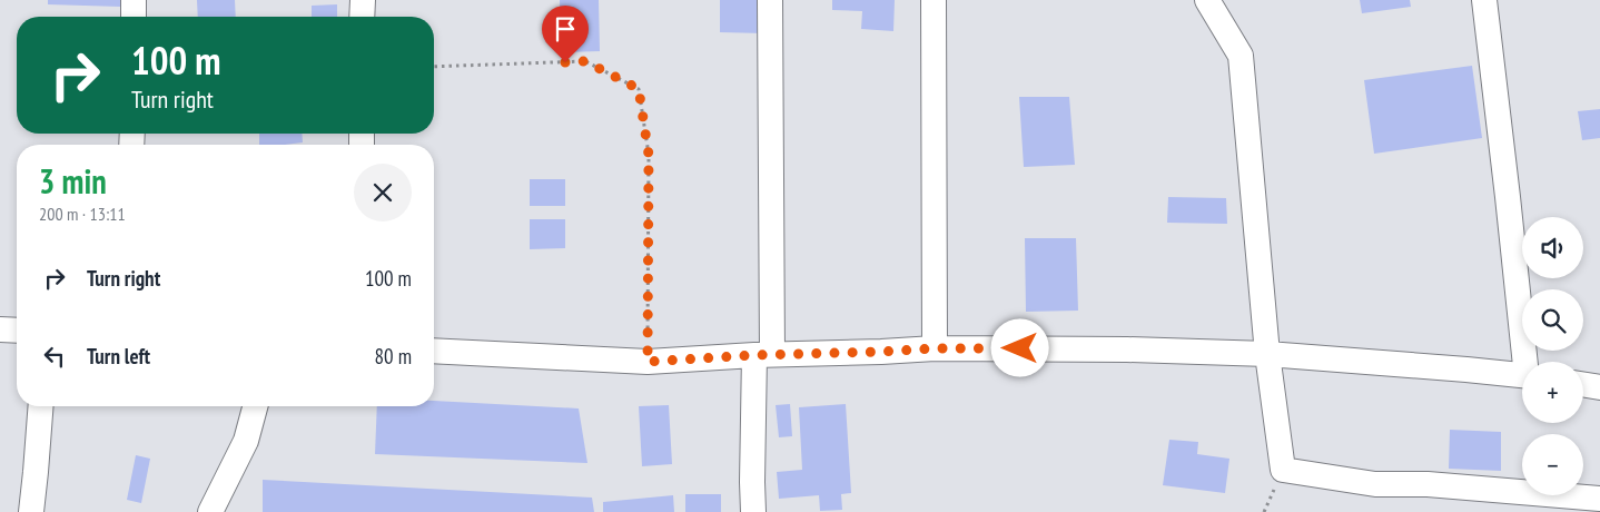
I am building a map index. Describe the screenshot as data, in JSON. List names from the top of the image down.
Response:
{
  "page": {
    "turn": ["100 m", "Turn right"],
    "heading": ["3 min", "200 m · 13:11"],
    "map_buttons": ["+", "−"],
    "list": [
      {
        "name": "Turn right",
        "value": "100 m"
      },
      {
        "name": "Turn left",
        "value": "80 m"
      }
    ]
  }
}
